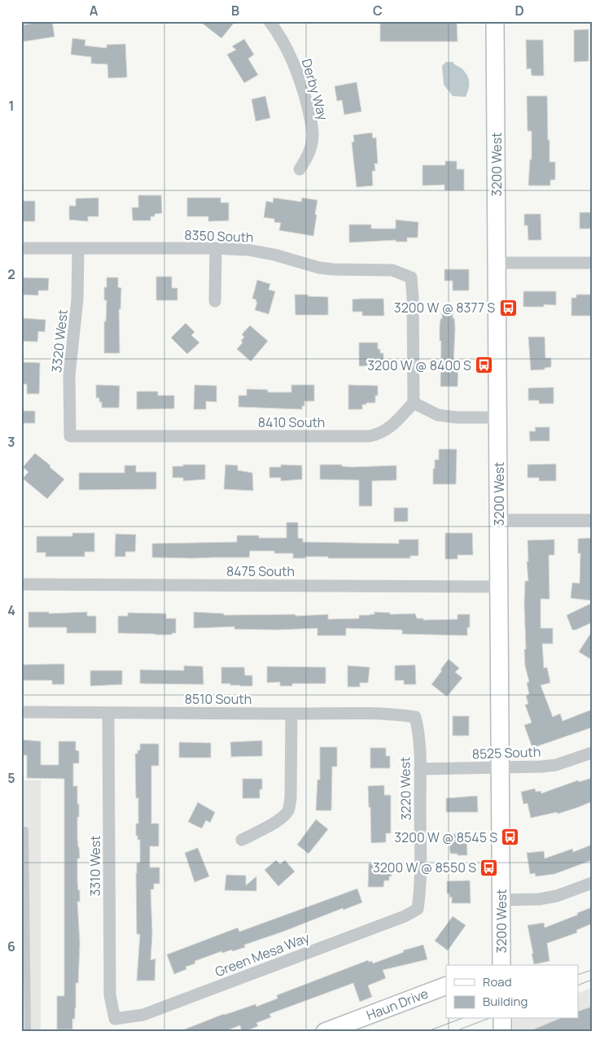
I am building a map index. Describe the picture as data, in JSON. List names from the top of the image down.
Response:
{
  "streets": {
    "street": [
      "Derby Way",
      "3200 West",
      "8350 South",
      "3320 West",
      "8410 South",
      "8475 South",
      "8510 South",
      "8525 South",
      "3220 West",
      "3310 West",
      "Green Mesa Way",
      "Haun Drive"
    ]
  },
  "crossings": [
    ["3200 West", "8475 South"],
    ["3200 West", "8525 South"],
    ["8350 South", "3320 West"],
    ["8350 South", "8410 South"],
    ["3320 West", "8410 South"],
    ["8510 South", "3220 West"],
    ["8510 South", "3310 West"],
    ["8525 South", "3220 West"],
    ["3220 West", "Green Mesa Way"],
    ["3310 West", "Green Mesa Way"]
  ],
  "places": {
    "bus stop": [
      "3200 W @ 8377 S",
      "3200 W @ 8400 S",
      "3200 W @ 8545 S",
      "3200 W @ 8550 S"
    ]
  },
  "legend": ["Road", "Building"],
  "grid": {
    "columns": [
      "A",
      "B",
      "C",
      "D"
    ],
    "rows": [
      "1",
      "2",
      "3",
      "4",
      "5",
      "6"
    ]
  }
}
